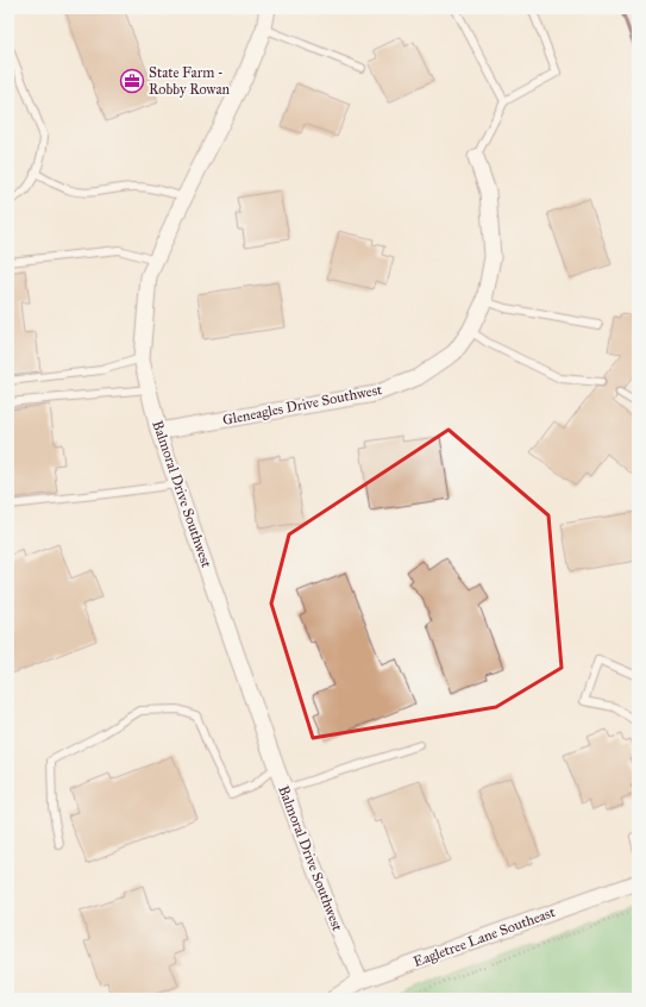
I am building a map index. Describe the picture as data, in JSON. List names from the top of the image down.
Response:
{
  "streets": {
    "street": ["Gleneagles Drive Southwest", "Balmoral Drive Southwest", "Eagletree Lane Southeast"]
  },
  "crossings": [
    ["Gleneagles Drive Southwest", "Balmoral Drive Southwest"],
    ["Balmoral Drive Southwest", "Eagletree Lane Southeast"]
  ],
  "places": {
    "office": ["State Farm - Robby Rowan"]
  }
}
